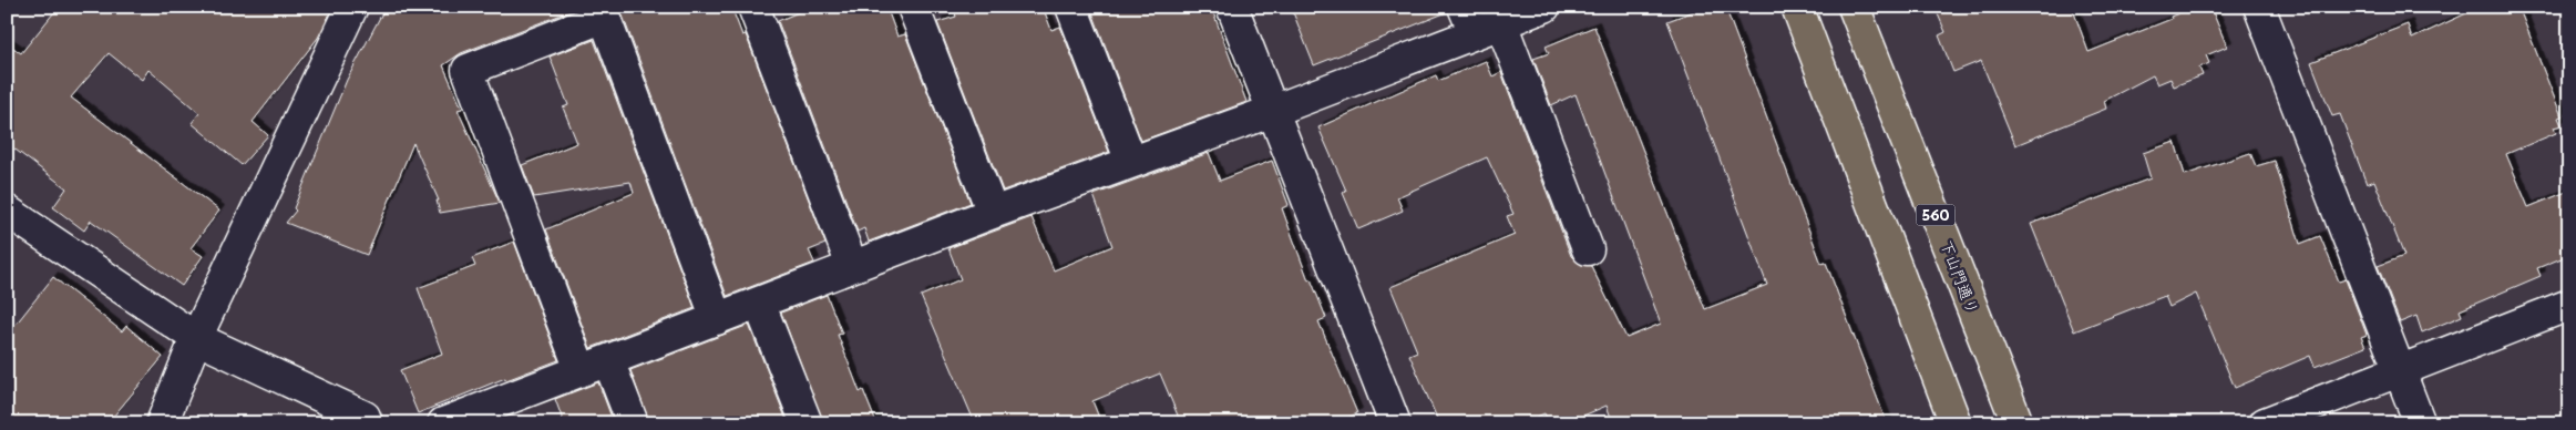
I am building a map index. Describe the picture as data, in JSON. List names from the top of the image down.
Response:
{
  "streets": {
    "main road": ["560", "下山門通り"]
  }
}
